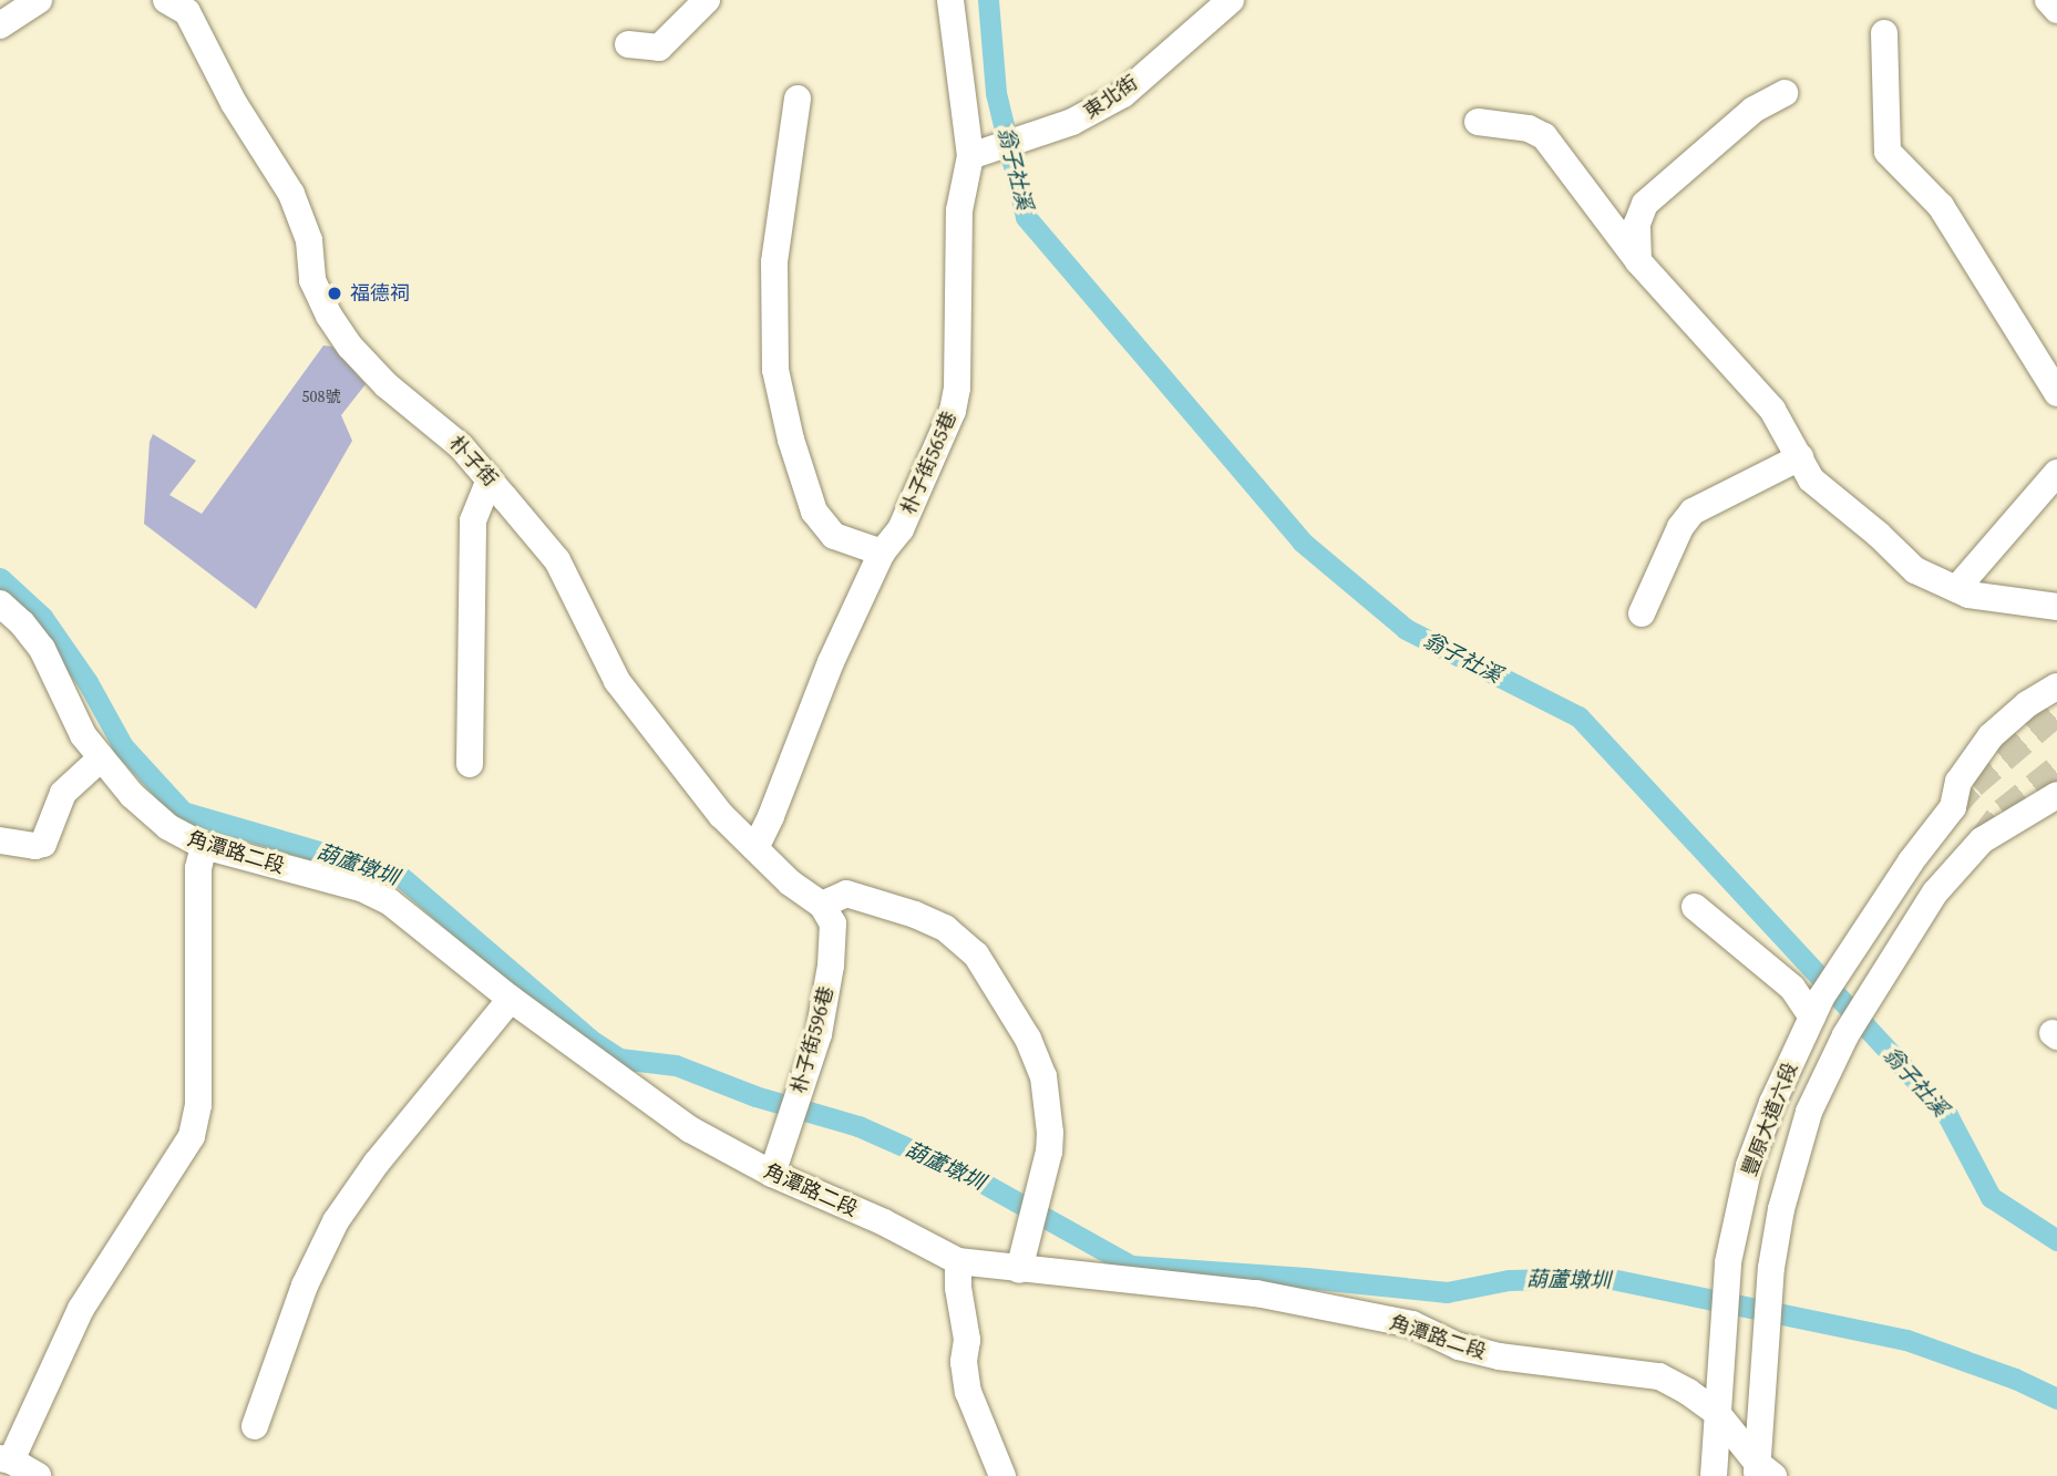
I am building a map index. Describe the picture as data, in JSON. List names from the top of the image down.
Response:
{
  "streets": {
    "street": [
      "東北街",
      "朴子街",
      "朴子街565巷",
      "角潭路二段",
      "朴子街596巷",
      "豐原大道六段"
    ]
  },
  "crossings": [
    ["東北街", "朴子街565巷"],
    ["朴子街", "朴子街565巷"],
    ["朴子街", "朴子街596巷"],
    ["角潭路二段", "朴子街596巷"],
    ["角潭路二段", "豐原大道六段"]
  ],
  "water": ["翁子社溪", "葫蘆墩圳"],
  "places": ["福德祠"],
  "house_numbers": ["508號"]
}
